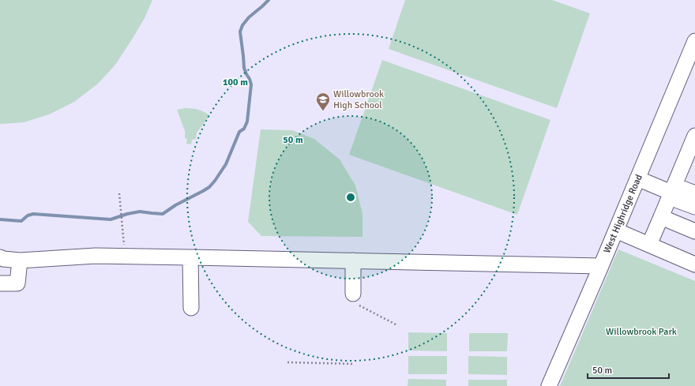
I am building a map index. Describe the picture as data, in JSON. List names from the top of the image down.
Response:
{
  "streets": {
    "street": ["West Highridge Road"]
  },
  "parks": ["Willowbrook Park"],
  "places": {
    "school or university": ["Willowbrook High School"]
  },
  "scale_bar": "50 m",
  "rings": ["100 m", "50 m"]
}
